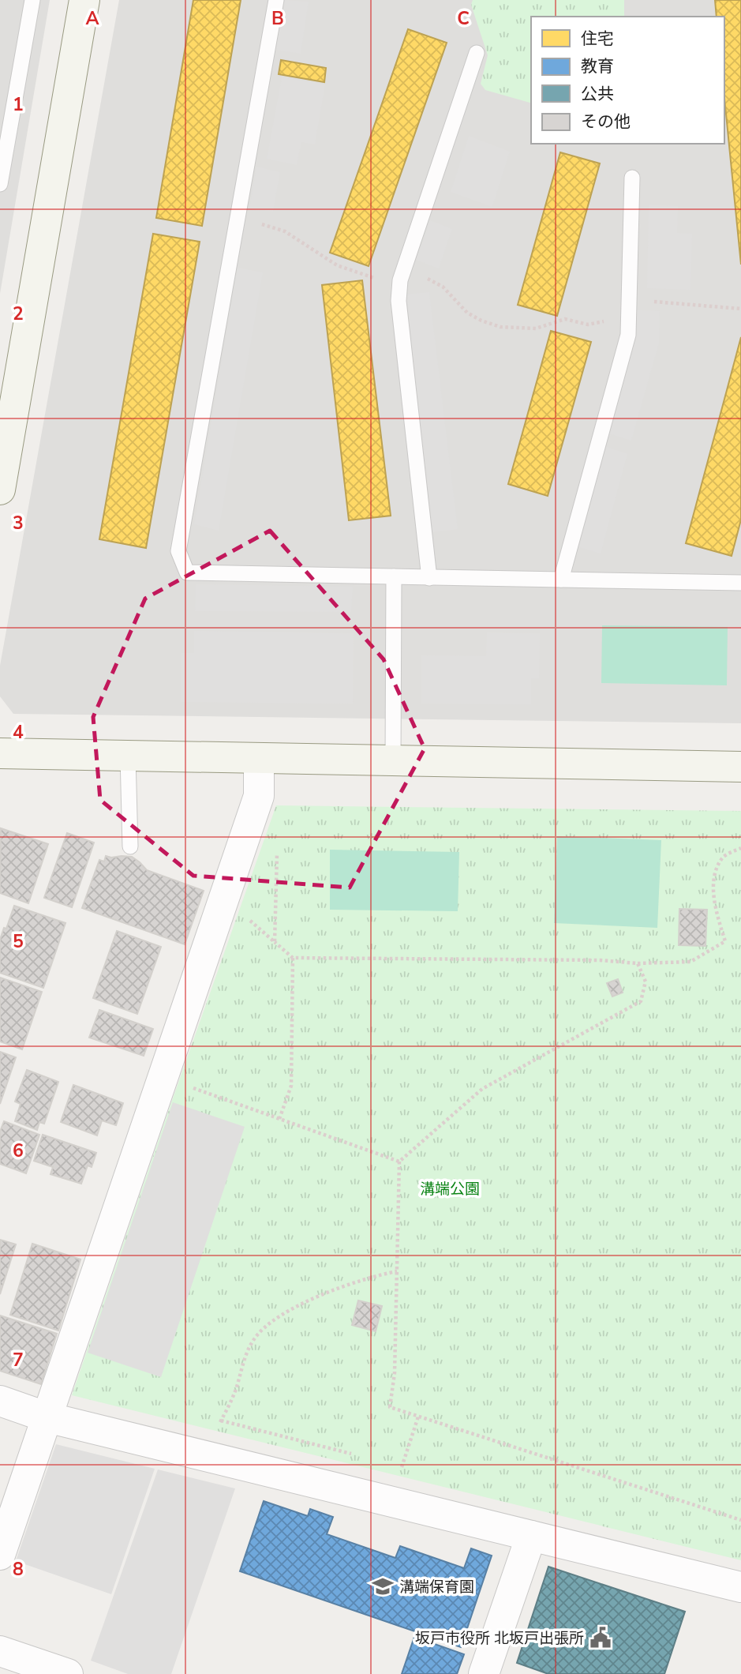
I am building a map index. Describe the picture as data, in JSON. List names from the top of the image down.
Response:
{
  "parks": ["溝端公園"],
  "places": {
    "school or university": ["溝端保育園"],
    "public building": ["坂戸市役所 北坂戸出張所"]
  },
  "legend": [
    "住宅",
    "教育",
    "公共",
    "その他"
  ],
  "grid": {
    "columns": ["A", "B", "C"],
    "rows": [
      "1",
      "2",
      "3",
      "4",
      "5",
      "6",
      "7",
      "8"
    ]
  }
}
